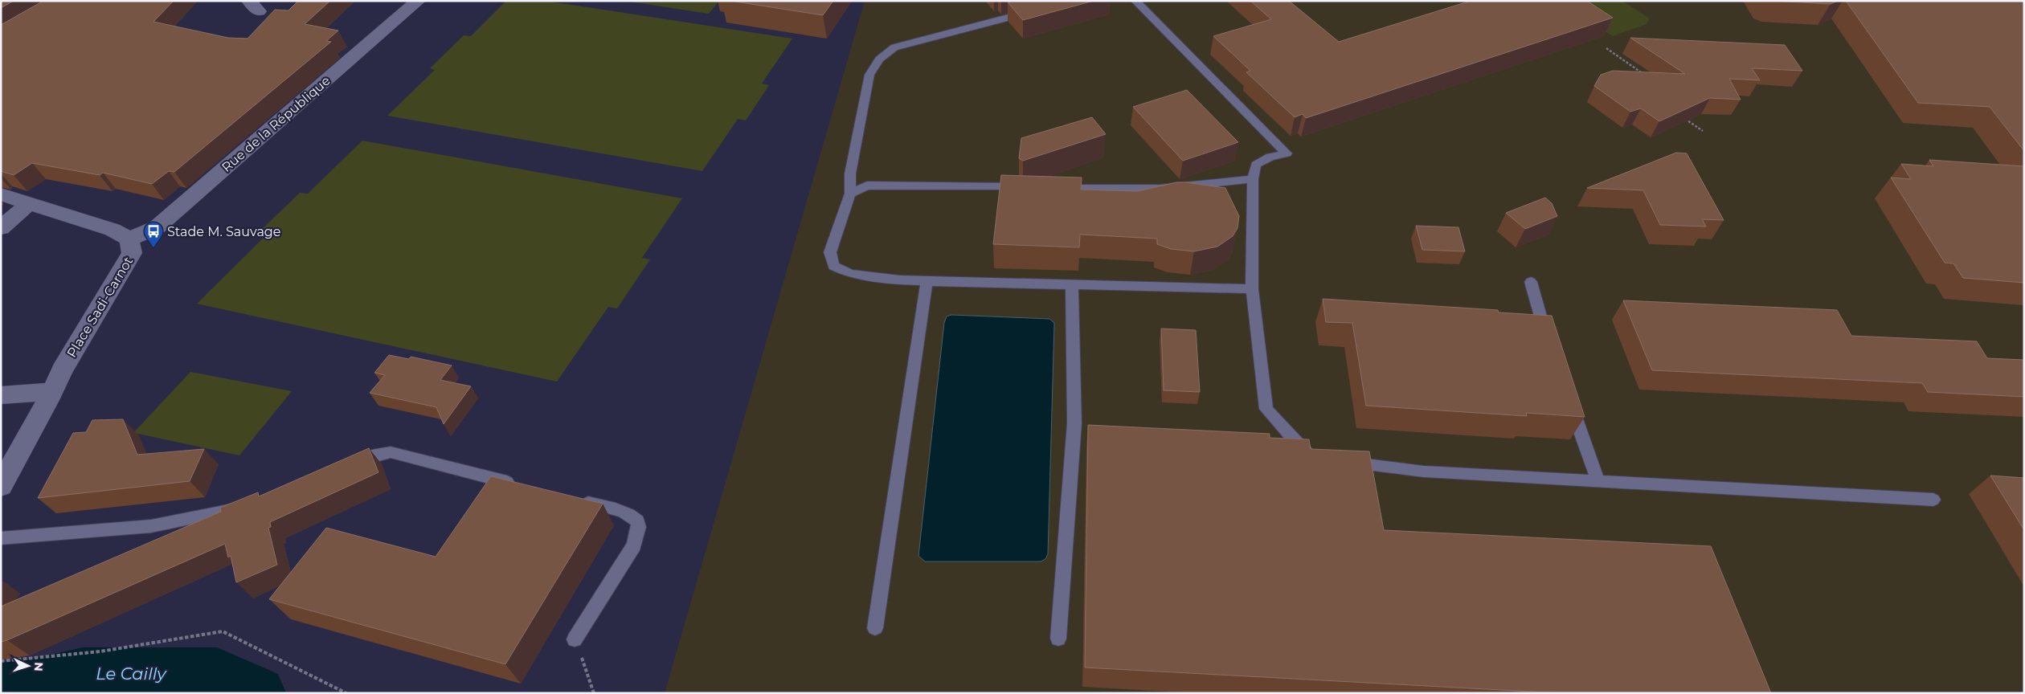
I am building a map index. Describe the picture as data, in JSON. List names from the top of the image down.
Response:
{
  "streets": {
    "street": ["Rue de la République", "Place Sadi-Carnot"]
  },
  "crossings": [
    ["Rue de la République", "Place Sadi-Carnot"]
  ],
  "water": ["Le Cailly"],
  "places": {
    "bus stop": ["Stade M. Sauvage"]
  },
  "north": "right"
}
